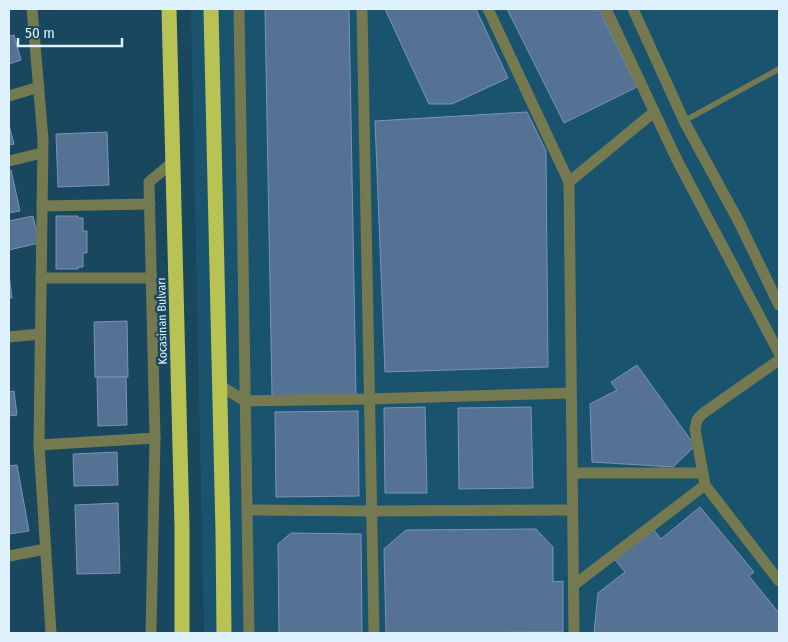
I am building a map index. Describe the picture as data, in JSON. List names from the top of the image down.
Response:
{
  "streets": {
    "highway": ["Kocasinan Bulvarı"]
  },
  "scale_bar": "50 m"
}
